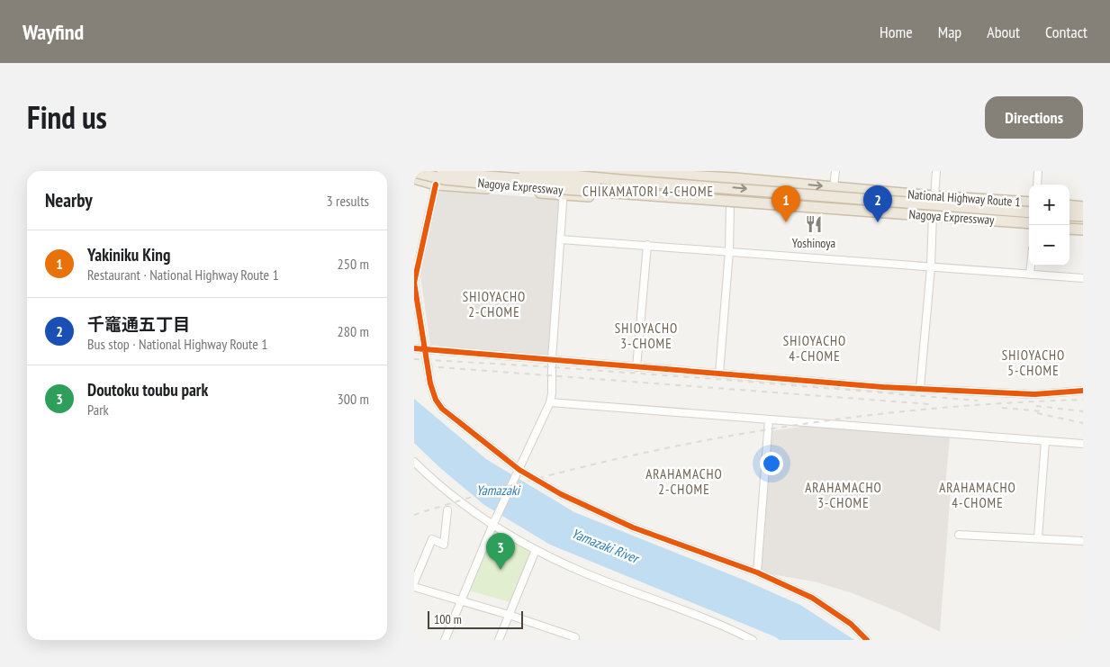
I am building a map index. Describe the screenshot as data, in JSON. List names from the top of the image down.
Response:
{
  "streets": {
    "highway": ["Nagoya Expressway", "National Highway Route 1"]
  },
  "districts": [
    "CHIKAMATORI 4-CHOME",
    "SHIOYACHO 2-CHOME",
    "SHIOYACHO 3-CHOME",
    "SHIOYACHO 4-CHOME",
    "SHIOYACHO 5-CHOME",
    "ARAHAMACHO 2-CHOME",
    "ARAHAMACHO 3-CHOME",
    "ARAHAMACHO 4-CHOME"
  ],
  "water": ["Yamazaki", "Yamazaki River"],
  "places": {
    "restaurant": ["Yoshinoya"]
  },
  "scale_bar": "100 m",
  "page": {
    "header": "Wayfind",
    "nav": [
      "Home",
      "Map",
      "About",
      "Contact"
    ],
    "title": "Find us",
    "buttons": "Directions",
    "heading": ["Nearby", "3 results"],
    "map_buttons": ["+", "−"],
    "pins": ["1", "2", "3"],
    "list": [
      {
        "mark": "1",
        "name": "Yakiniku King",
        "note": "Restaurant · National Highway Route 1",
        "value": "250 m"
      },
      {
        "mark": "2",
        "name": "千竈通五丁目",
        "note": "Bus stop · National Highway Route 1",
        "value": "280 m"
      },
      {
        "mark": "3",
        "name": "Doutoku toubu park",
        "note": "Park",
        "value": "300 m"
      }
    ],
    "scale": "100 m"
  }
}
